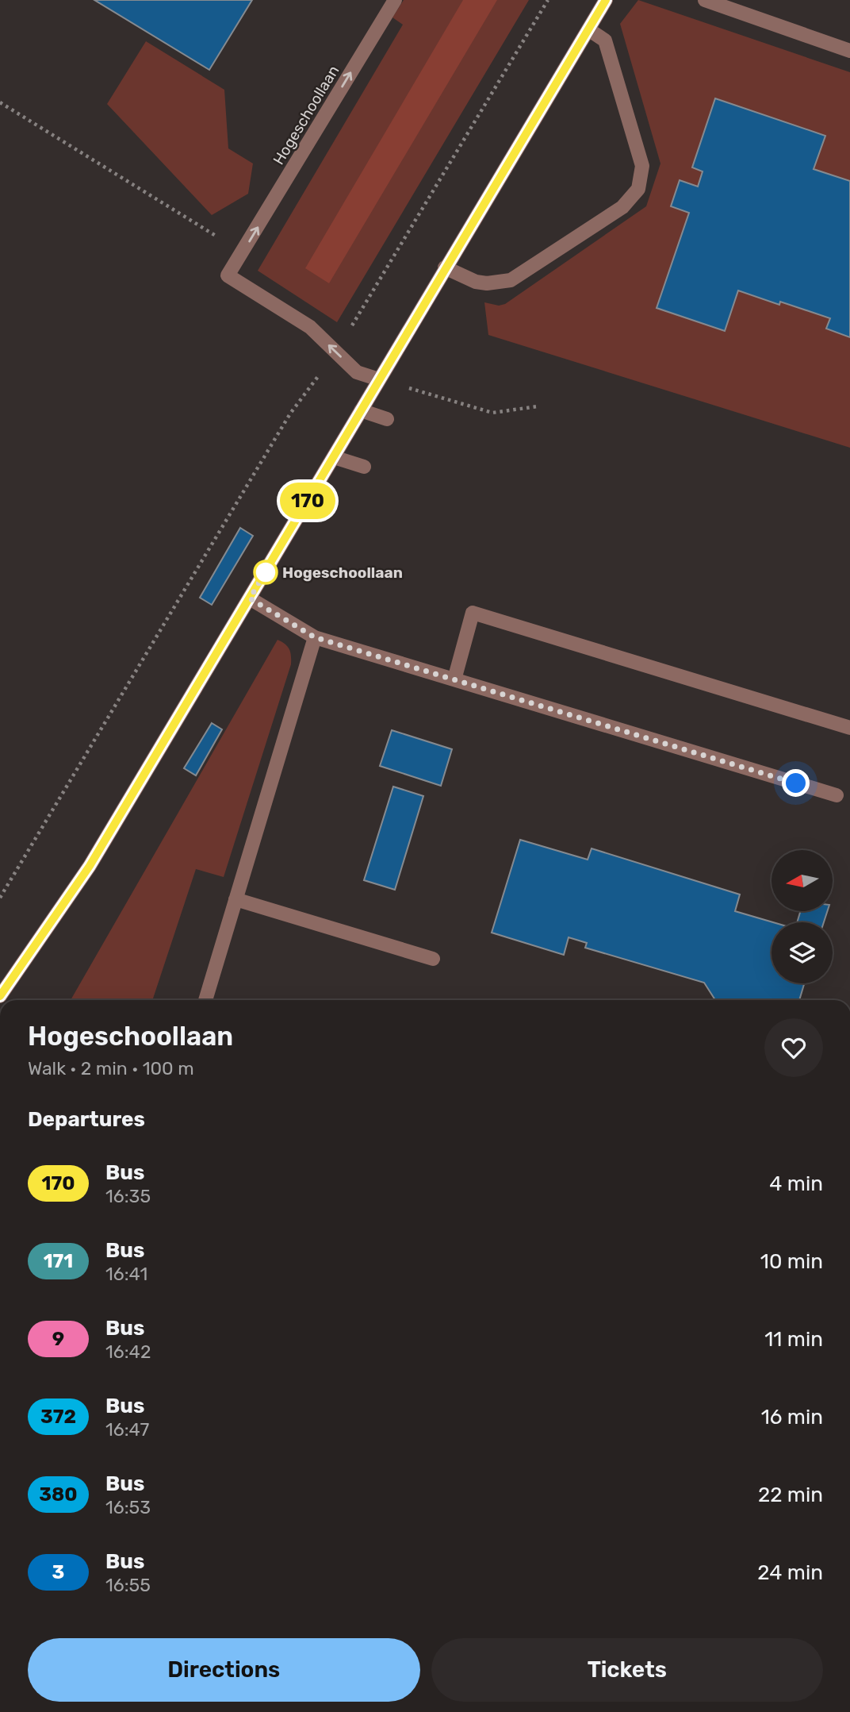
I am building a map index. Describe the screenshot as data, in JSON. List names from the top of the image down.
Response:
{
  "streets": {
    "street": ["Hogeschoollaan"]
  },
  "one_way": ["Hogeschoollaan"],
  "places": ["Hogeschoollaan"],
  "lines": ["bus line 170"],
  "north": "left",
  "page": {
    "on_map": "170",
    "heading": [
      ["Hogeschoollaan", "Walk · 2 min · 100 m"],
      "Departures"
    ],
    "list": [
      {
        "mark": "170",
        "name": "Bus",
        "note": "16:35",
        "value": "4 min"
      },
      {
        "mark": "171",
        "name": "Bus",
        "note": "16:41",
        "value": "10 min"
      },
      {
        "mark": "9",
        "name": "Bus",
        "note": "16:42",
        "value": "11 min"
      },
      {
        "mark": "372",
        "name": "Bus",
        "note": "16:47",
        "value": "16 min"
      },
      {
        "mark": "380",
        "name": "Bus",
        "note": "16:53",
        "value": "22 min"
      },
      {
        "mark": "3",
        "name": "Bus",
        "note": "16:55",
        "value": "24 min"
      }
    ],
    "buttons": ["Directions", "Tickets"]
  }
}
